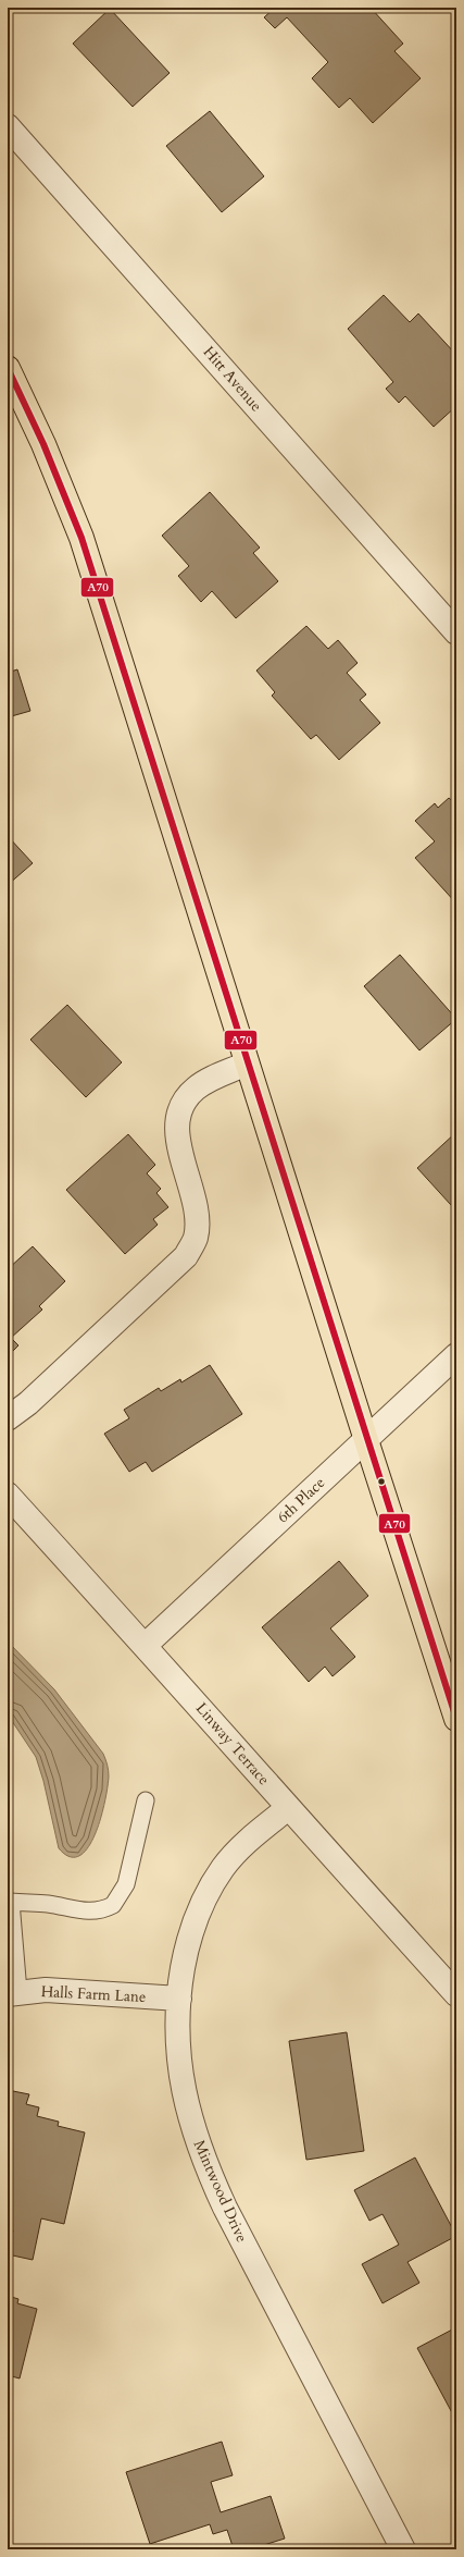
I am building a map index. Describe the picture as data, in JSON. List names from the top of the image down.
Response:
{
  "streets": {
    "street": [
      "Hitt Avenue",
      "6th Place",
      "Linway Terrace",
      "Halls Farm Lane",
      "Mintwood Drive"
    ]
  },
  "crossings": [
    ["6th Place", "Linway Terrace"],
    ["Linway Terrace", "Mintwood Drive"],
    ["Halls Farm Lane", "Mintwood Drive"]
  ],
  "lines": ["transit line A70"]
}
